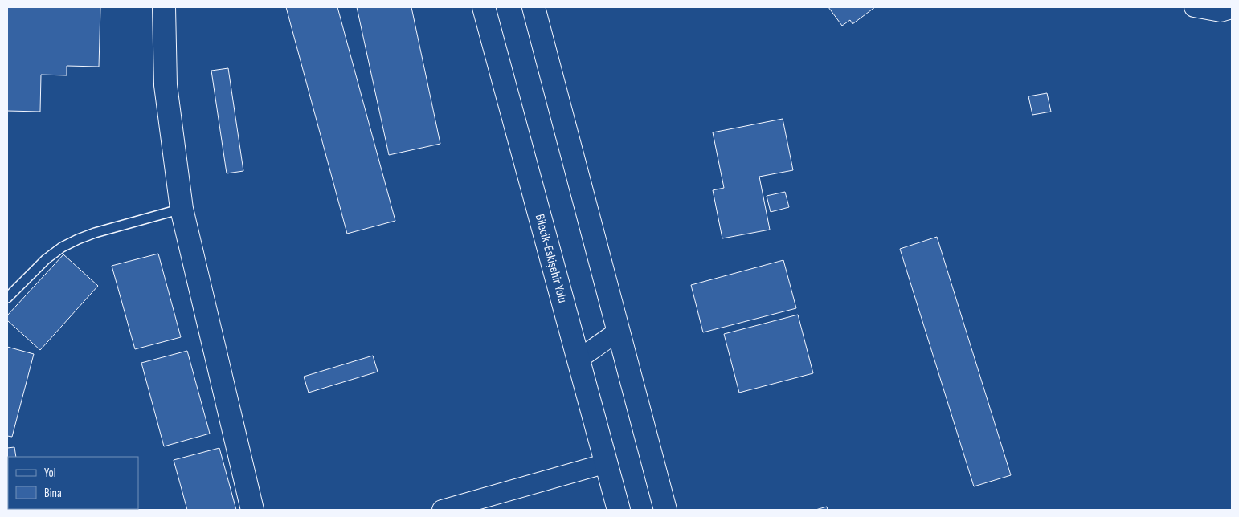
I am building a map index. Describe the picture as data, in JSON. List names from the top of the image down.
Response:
{
  "streets": {
    "main road": ["Bilecik-Eskişehir Yolu"]
  },
  "legend": ["Yol", "Bina"]
}
